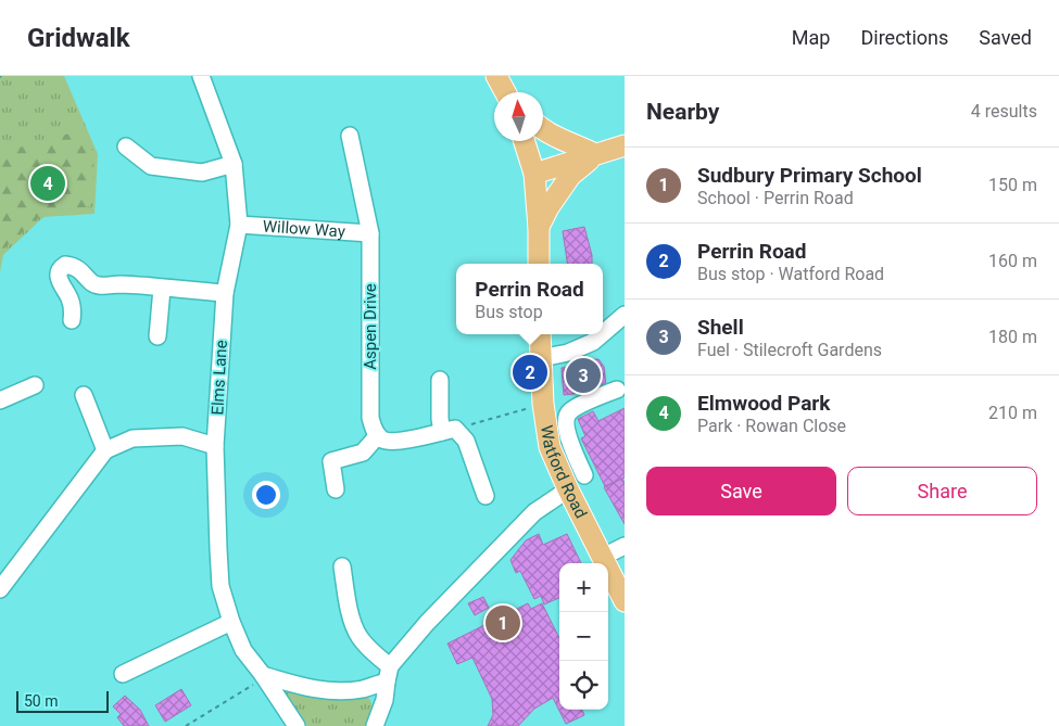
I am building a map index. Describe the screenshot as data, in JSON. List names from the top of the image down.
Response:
{
  "streets": {
    "main road": ["Watford Road"],
    "street": ["Willow Way", "Aspen Drive", "Elms Lane"]
  },
  "crossings": [
    ["Willow Way", "Aspen Drive"],
    ["Willow Way", "Elms Lane"]
  ],
  "scale_bar": "50 m",
  "north": "top",
  "page": {
    "header": "Gridwalk",
    "nav": ["Map", "Directions", "Saved"],
    "heading": ["Nearby", "4 results"],
    "list": [
      {
        "mark": "1",
        "name": "Sudbury Primary School",
        "note": "School · Perrin Road",
        "value": "150 m"
      },
      {
        "mark": "2",
        "name": "Perrin Road",
        "note": "Bus stop · Watford Road",
        "value": "160 m"
      },
      {
        "mark": "3",
        "name": "Shell",
        "note": "Fuel · Stilecroft Gardens",
        "value": "180 m"
      },
      {
        "mark": "4",
        "name": "Elmwood Park",
        "note": "Park · Rowan Close",
        "value": "210 m"
      }
    ],
    "pins": [
      "4",
      "2",
      "3",
      "1"
    ],
    "popup": ["Perrin Road", "Bus stop"],
    "buttons": ["Save", "Share"],
    "map_buttons": ["+", "−"],
    "scale": "50 m"
  }
}
